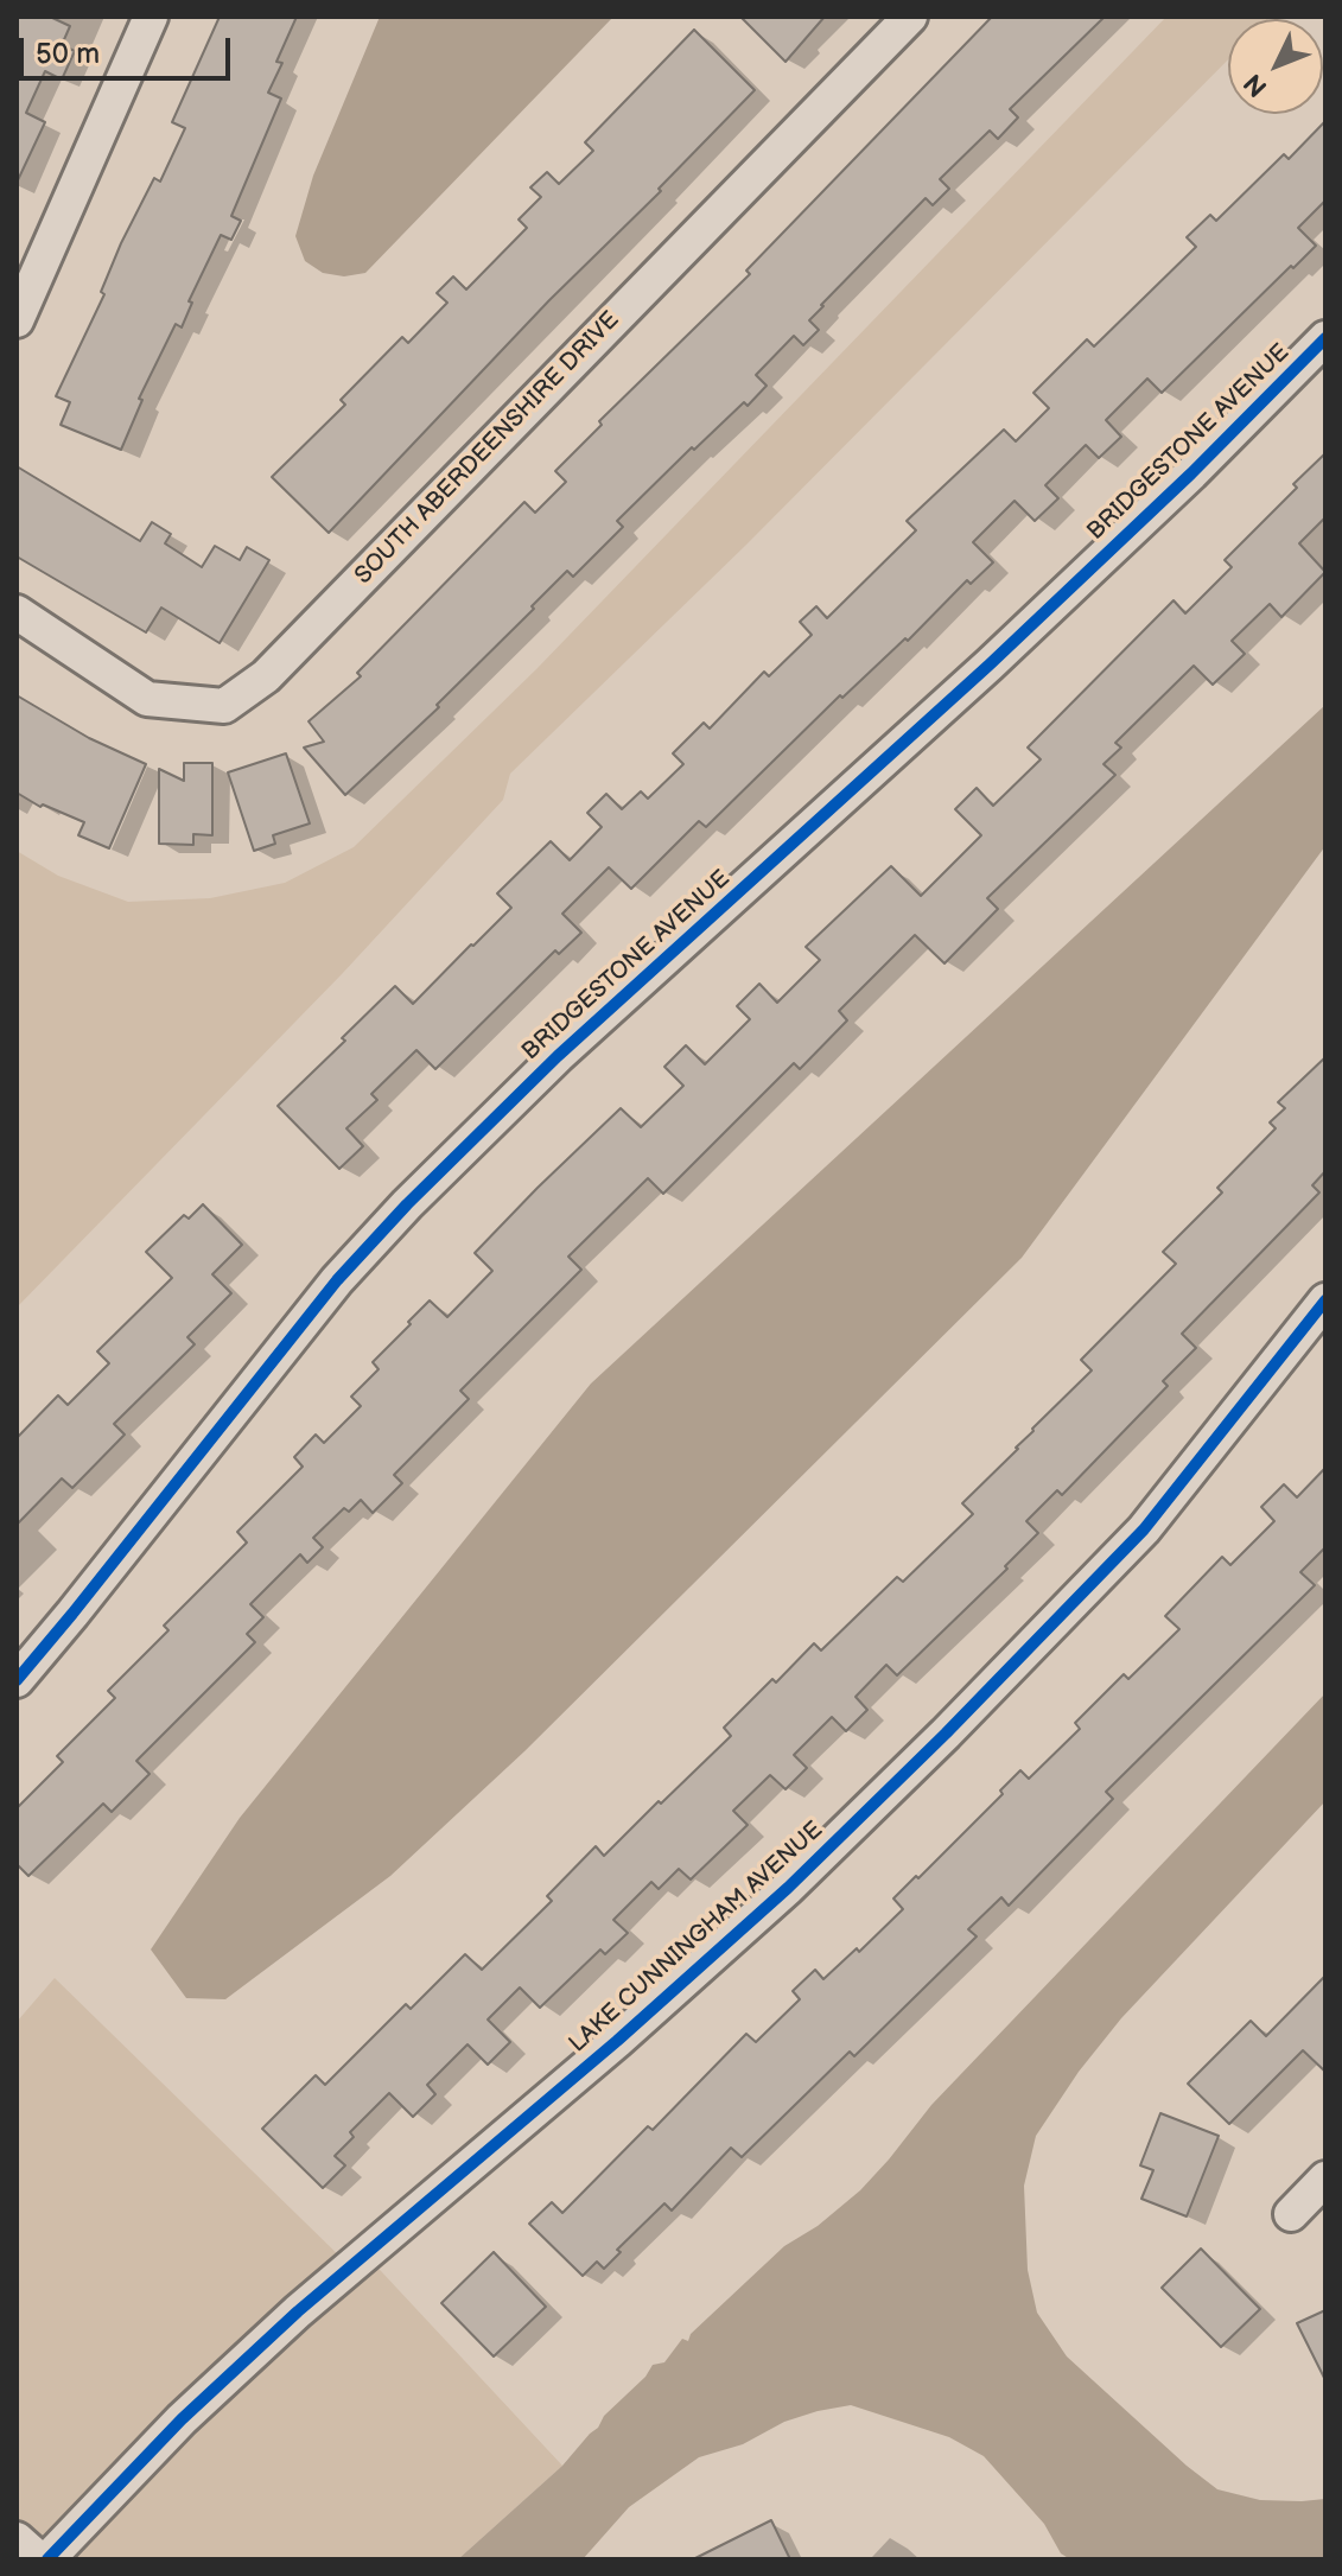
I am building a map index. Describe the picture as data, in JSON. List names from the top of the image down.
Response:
{
  "streets": {
    "street": ["BRIDGESTONE AVENUE", "SOUTH ABERDEENSHIRE DRIVE", "LAKE CUNNINGHAM AVENUE"]
  },
  "scale_bar": "50 m",
  "north": "bottom left"
}
